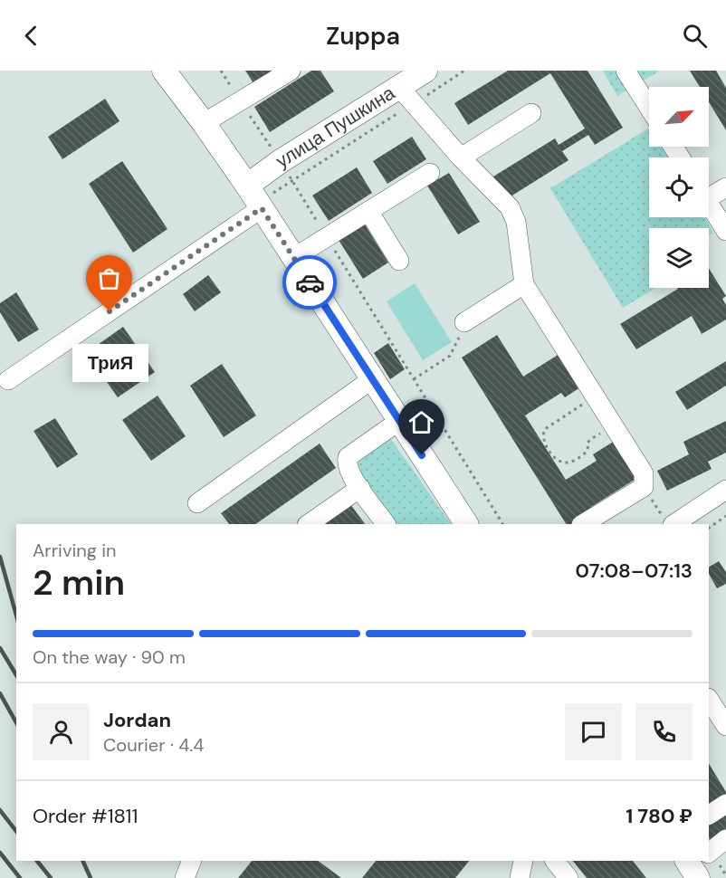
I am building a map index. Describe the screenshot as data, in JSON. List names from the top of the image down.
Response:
{
  "streets": {
    "main road": ["улица Пушкина"]
  },
  "places": ["ТриЯ"],
  "north": "top right",
  "page": {
    "header": "Zuppa",
    "bubble": "ТриЯ",
    "heading": ["2 min", "Arriving in", "07:08–07:13"],
    "panel": [
      "Jordan",
      "Courier · 4.4",
      "Order #1811",
      "1 780 ₽"
    ],
    "bar": "On the way · 90 m"
  }
}
